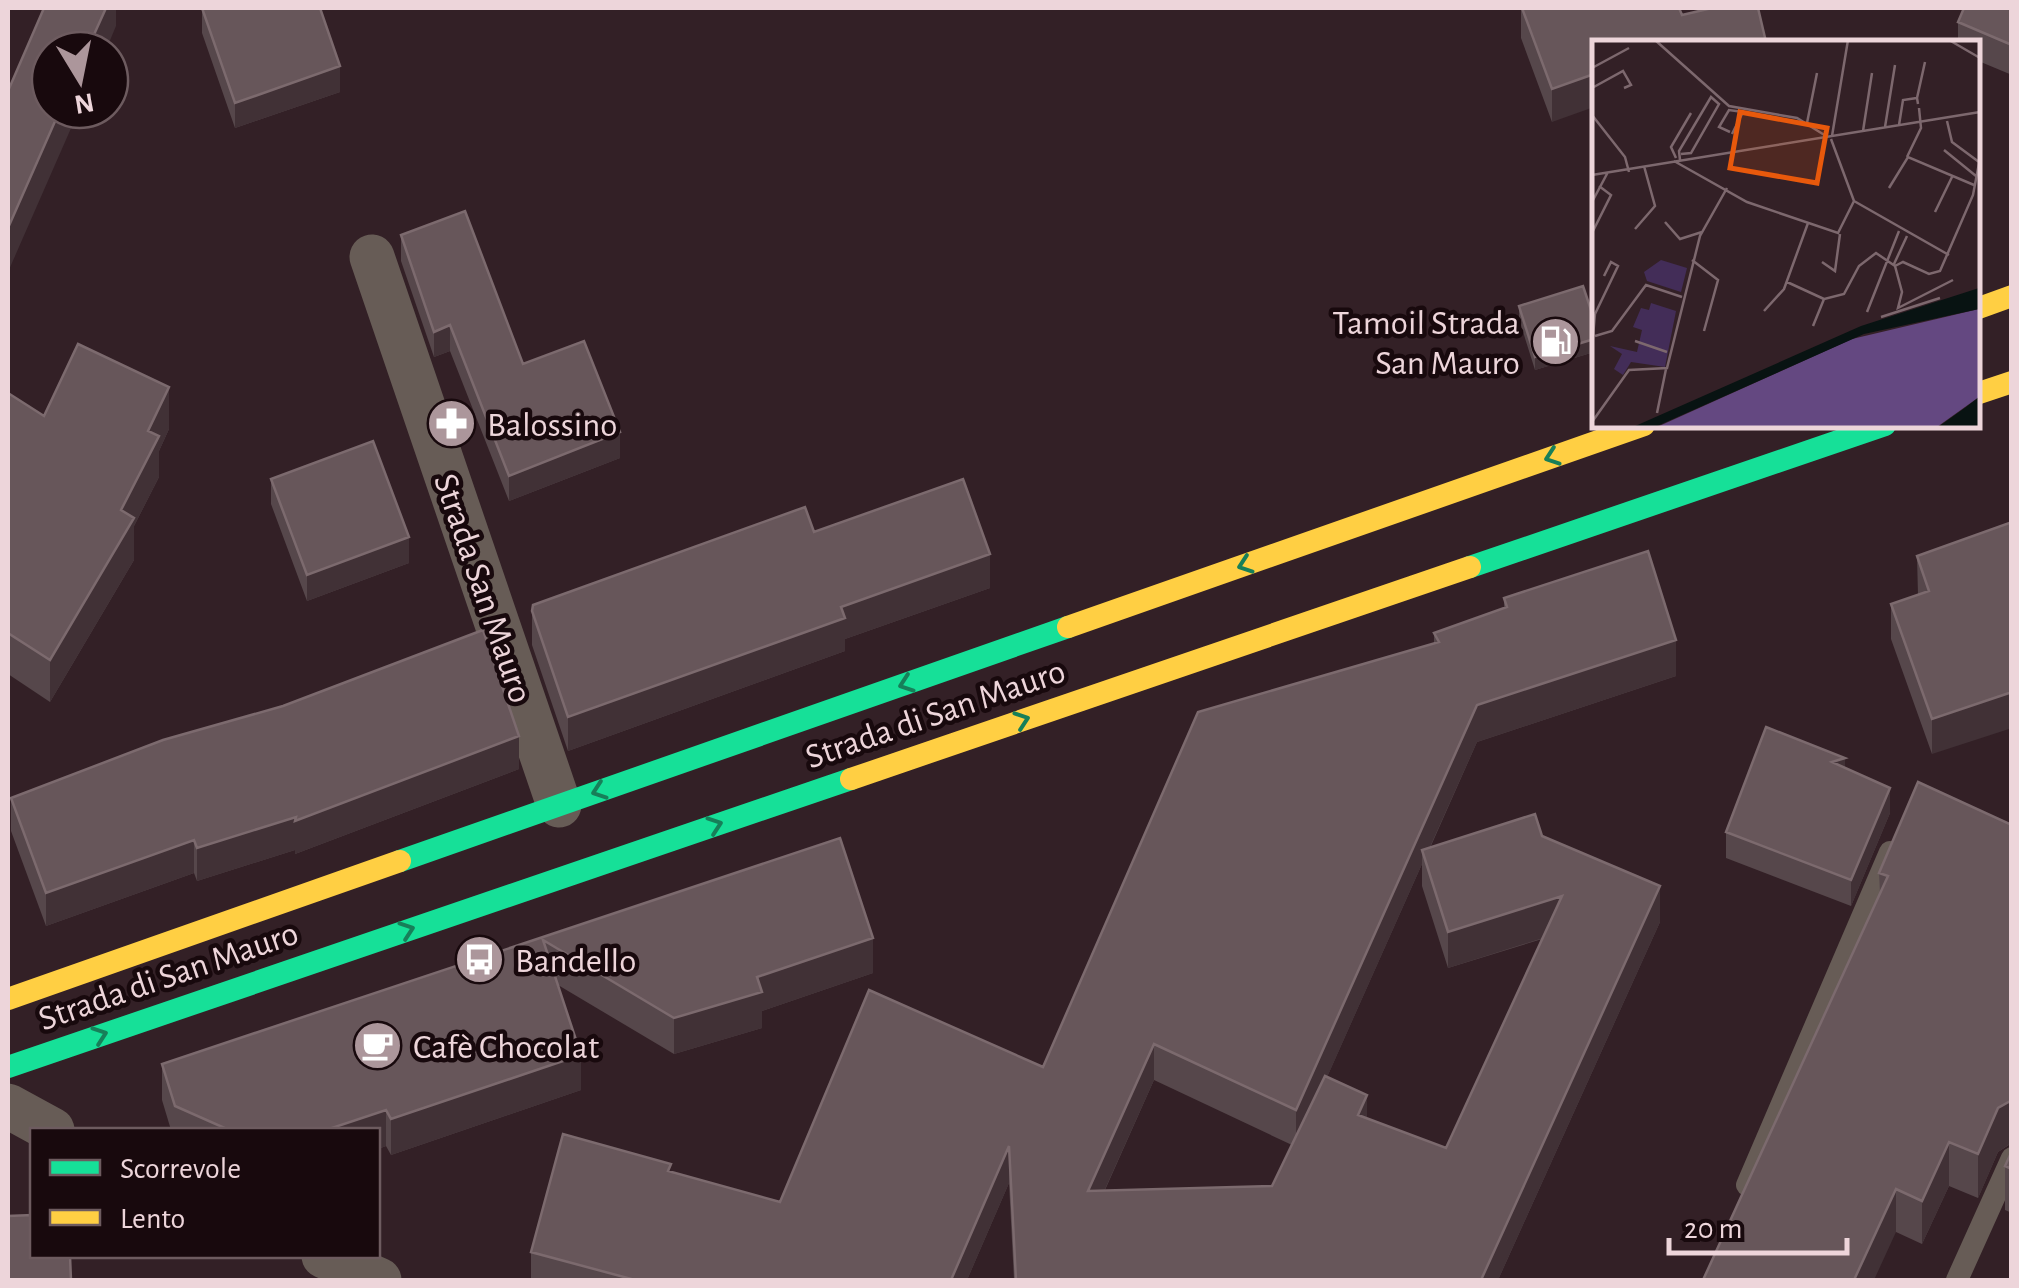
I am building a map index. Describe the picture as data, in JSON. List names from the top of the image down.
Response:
{
  "streets": {
    "main road": ["Strada di San Mauro"],
    "street": ["Strada San Mauro"]
  },
  "crossings": [
    ["Strada San Mauro", "Strada di San Mauro"]
  ],
  "places": {
    "fuel station": ["Tamoil Strada San Mauro"],
    "pharmacy": ["Balossino"],
    "bus stop": ["Bandello"],
    "cafe": ["Cafè Chocolat"]
  },
  "legend": ["Scorrevole", "Lento"],
  "scale_bar": "20 m",
  "north": "bottom"
}
